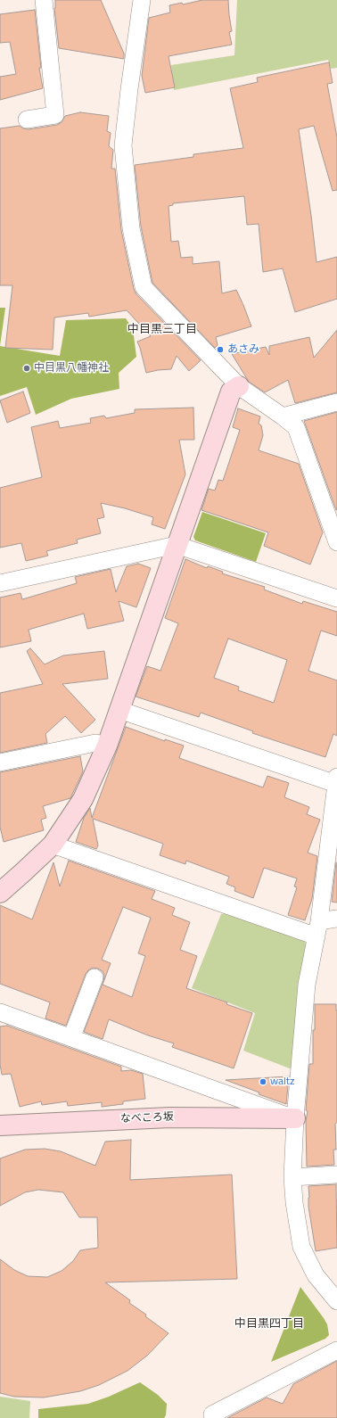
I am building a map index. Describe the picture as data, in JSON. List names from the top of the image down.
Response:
{
  "streets": {
    "street": ["なべころ坂"]
  },
  "districts": ["中目黒三丁目", "中目黒四丁目"],
  "places": ["あさみ", "中目黒八幡神社", "waltz"]
}
